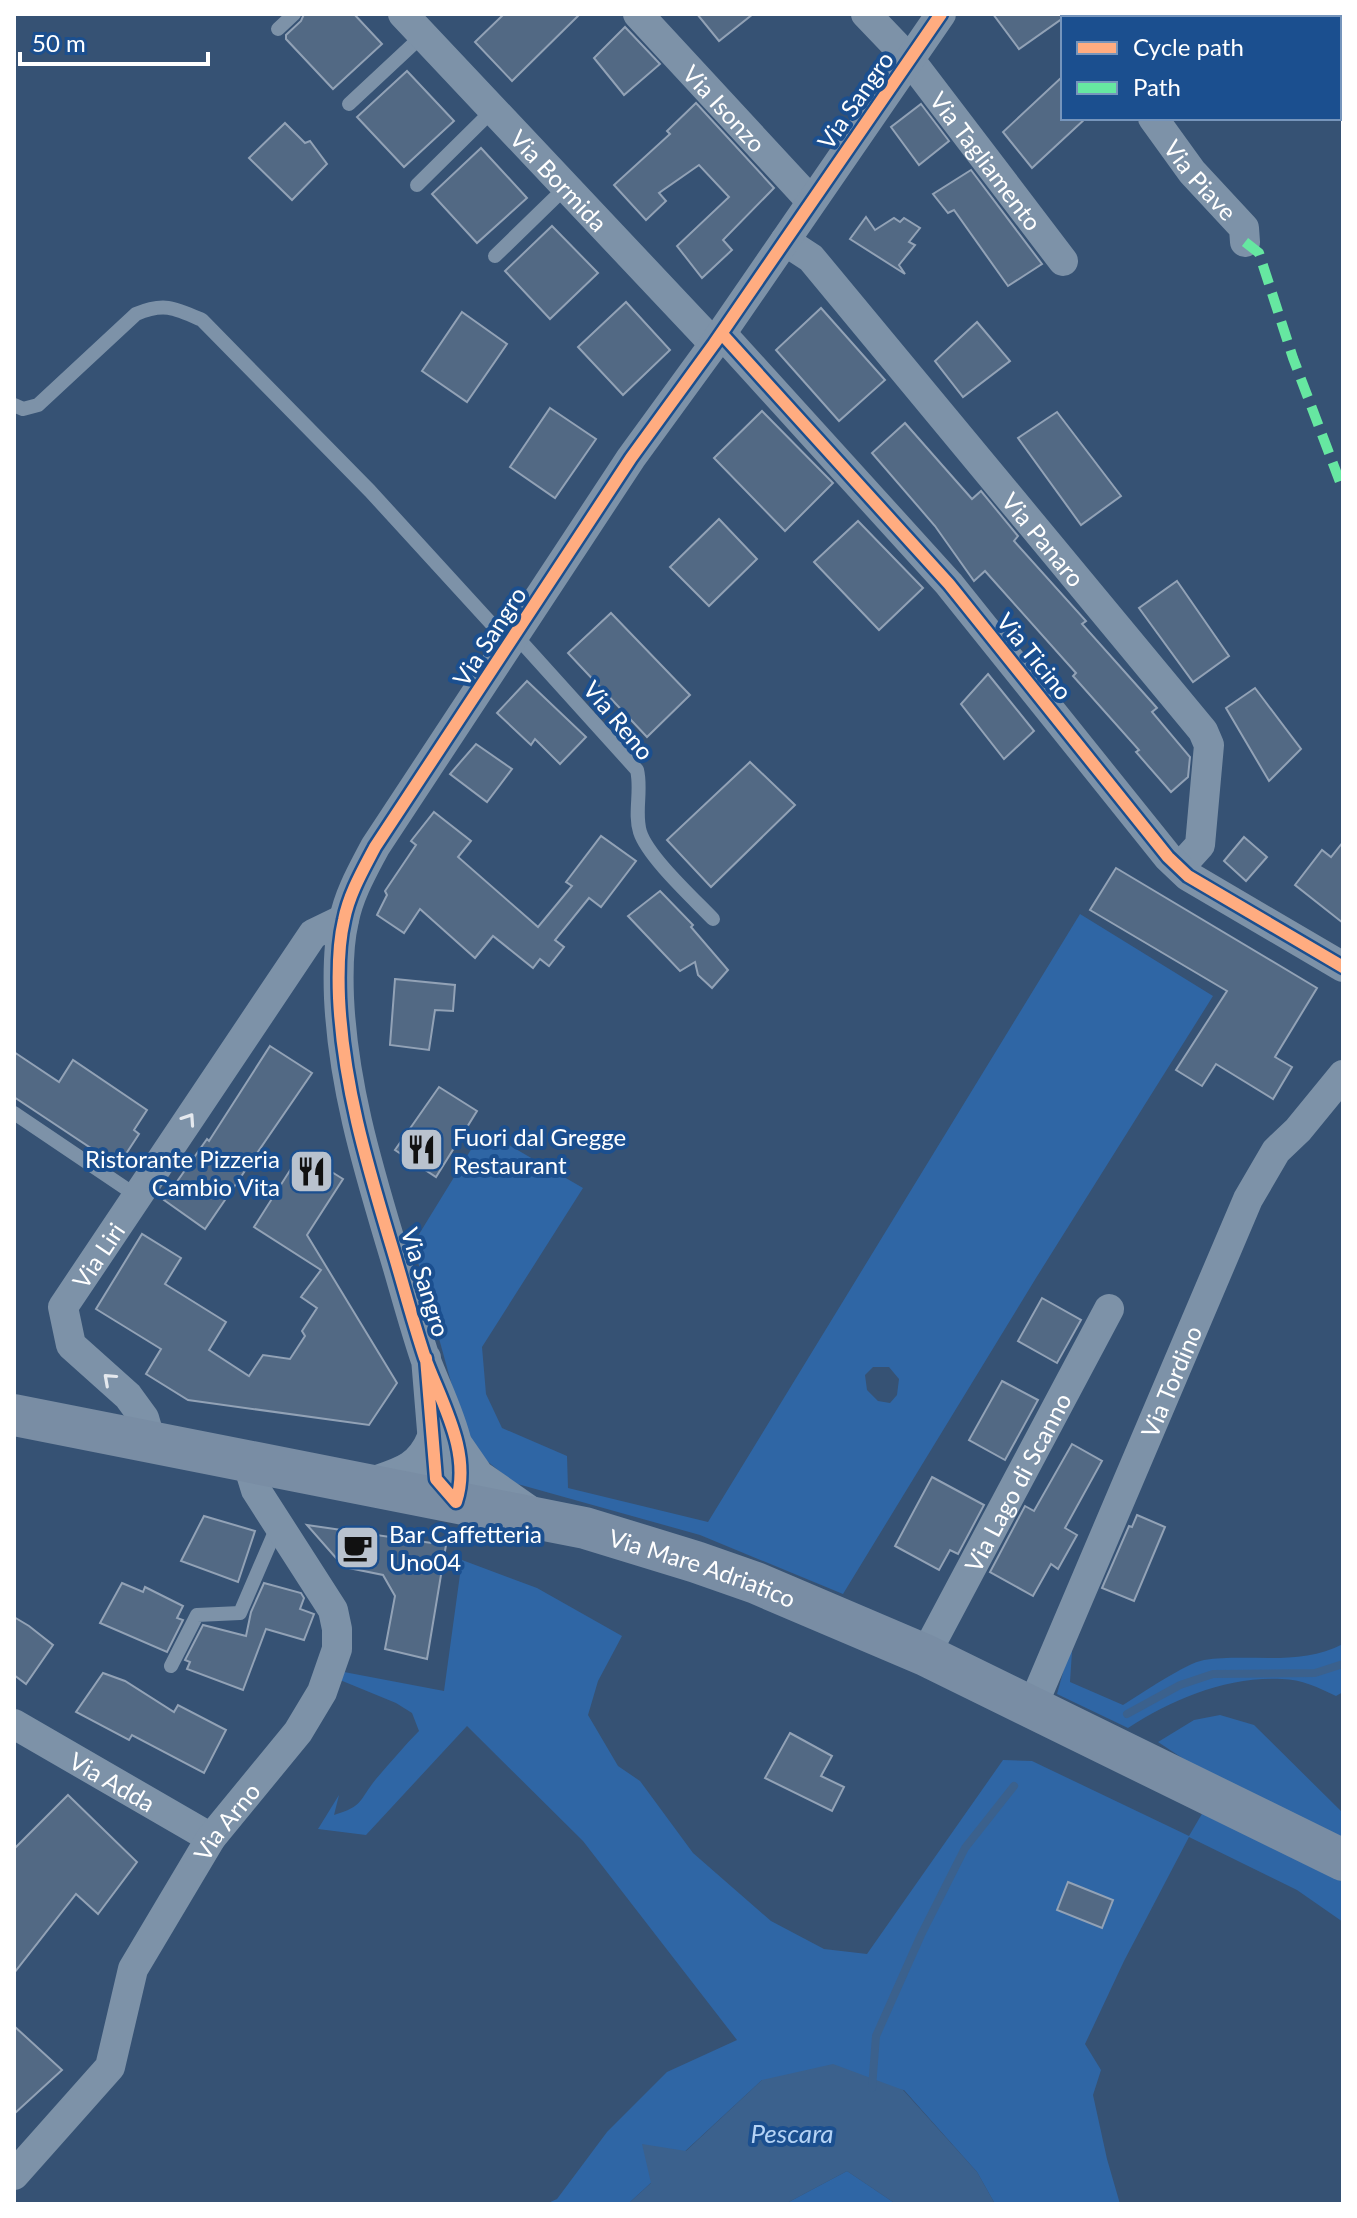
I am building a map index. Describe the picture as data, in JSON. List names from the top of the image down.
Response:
{
  "streets": {
    "main road": ["Via Mare Adriatico"],
    "street": [
      "Via Sangro",
      "Via Isonzo",
      "Via Tagliamento",
      "Via Bormida",
      "Via Piave",
      "Via Panaro",
      "Via Ticino",
      "Via Liri",
      "Via Tordino",
      "Via Lago di Scanno",
      "Via Adda",
      "Via Arno"
    ],
    "lane": ["Via Reno"]
  },
  "crossings": [
    ["Via Sangro", "Via Isonzo"],
    ["Via Sangro", "Via Tagliamento"],
    ["Via Sangro", "Via Bormida"],
    ["Via Sangro", "Via Panaro"],
    ["Via Sangro", "Via Ticino"],
    ["Via Sangro", "Via Reno"],
    ["Via Sangro", "Via Liri"],
    ["Via Sangro", "Via Mare Adriatico"],
    ["Via Bormida", "Via Ticino"],
    ["Via Panaro", "Via Ticino"],
    ["Via Liri", "Via Mare Adriatico"],
    ["Via Tordino", "Via Mare Adriatico"],
    ["Via Lago di Scanno", "Via Mare Adriatico"],
    ["Via Mare Adriatico", "Via Arno"],
    ["Via Adda", "Via Arno"]
  ],
  "one_way": ["Via Liri"],
  "water": ["Pescara"],
  "places": {
    "restaurant": ["Fuori dal Gregge Restaurant", "Ristorante Pizzeria Cambio Vita"],
    "cafe": ["Bar Caffetteria Uno04"]
  },
  "legend": ["Cycle path", "Path"],
  "scale_bar": "50 m"
}
